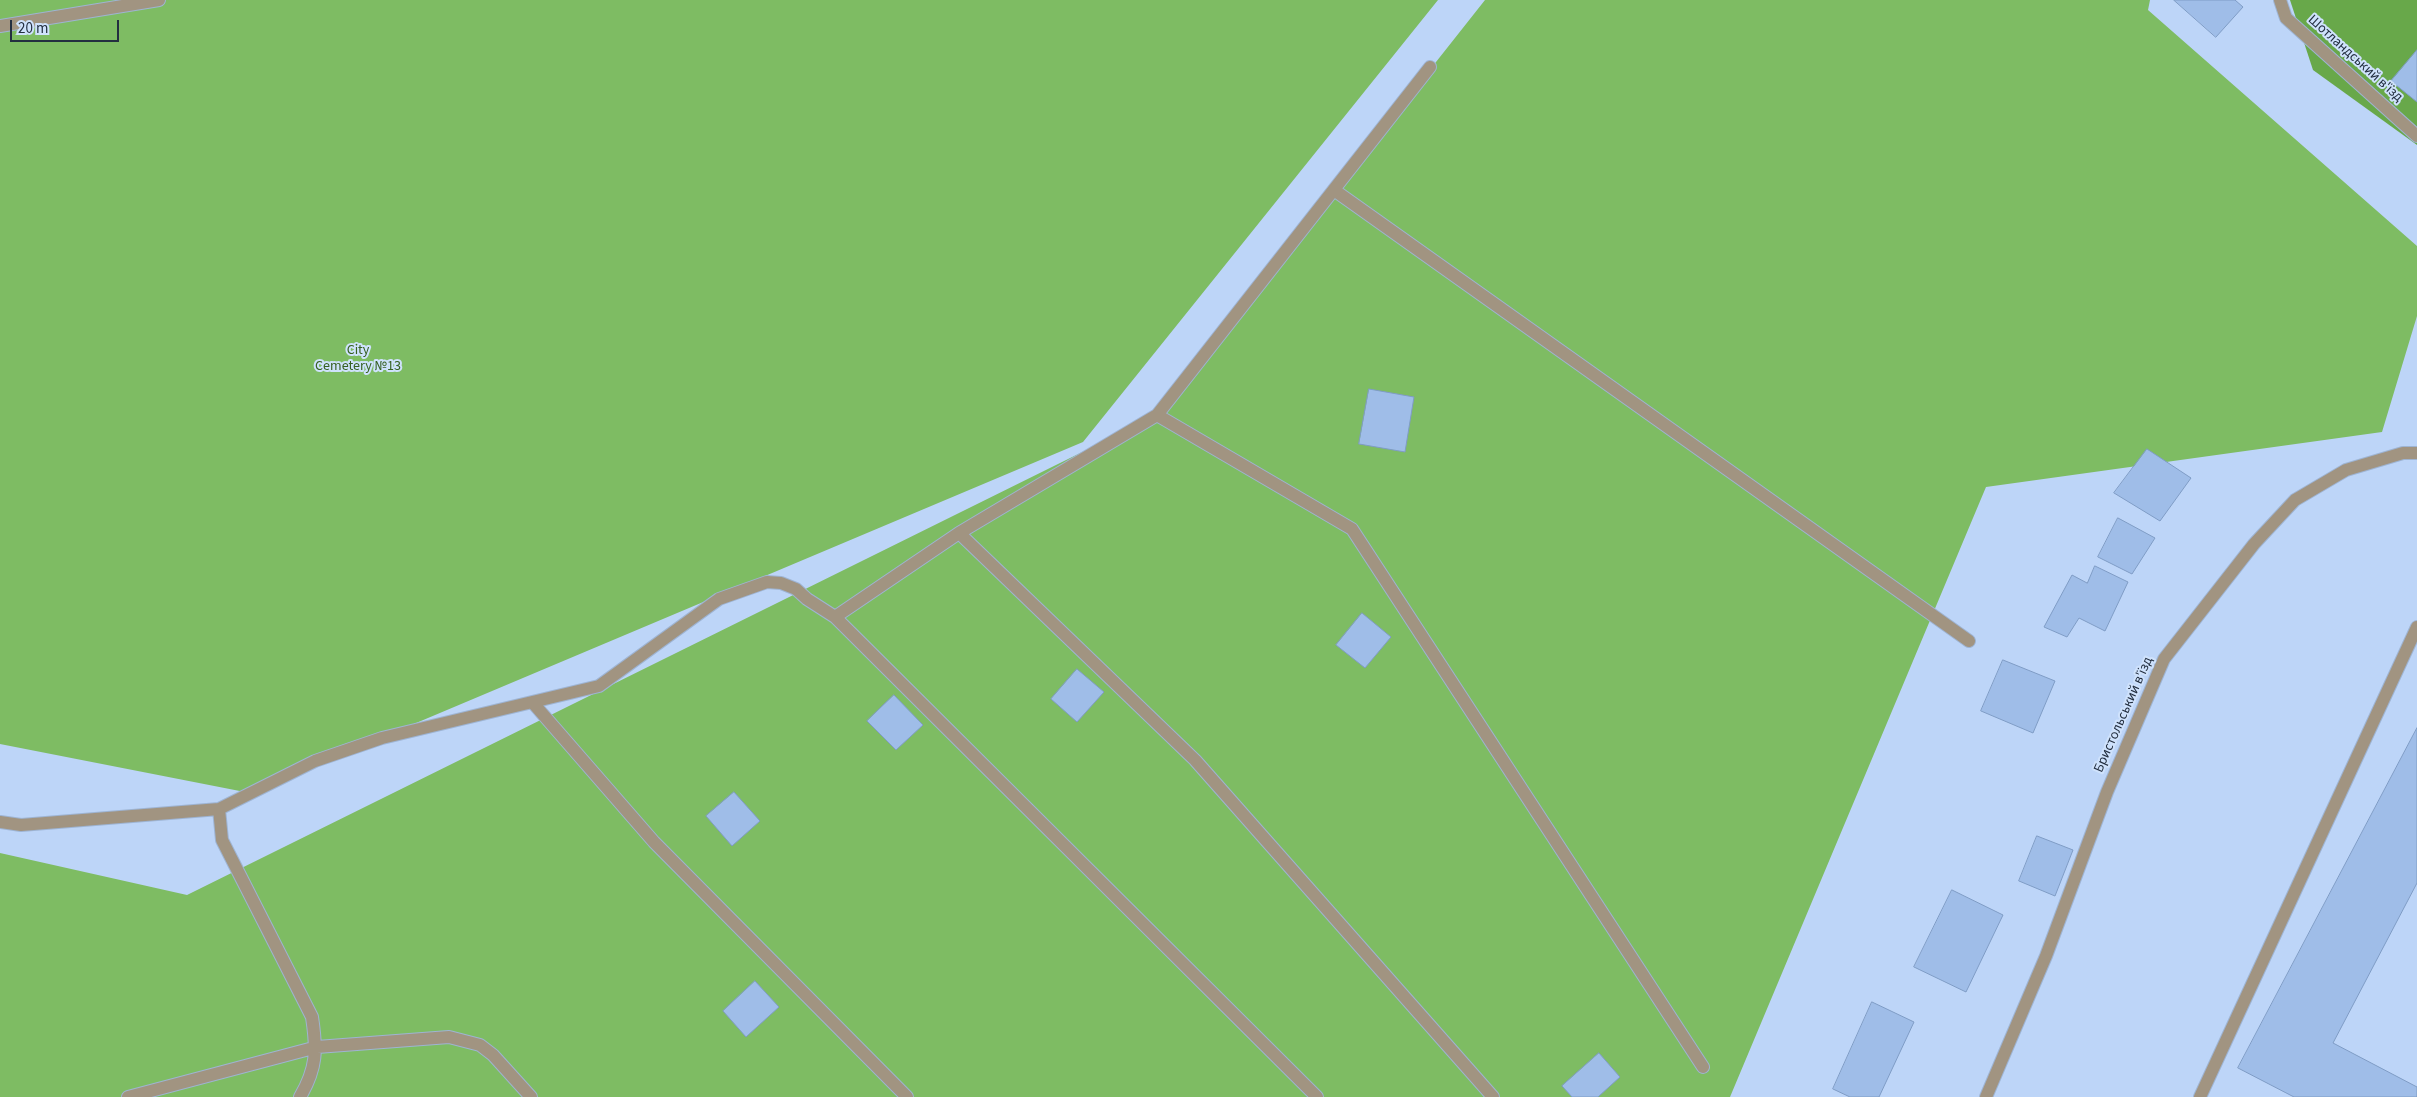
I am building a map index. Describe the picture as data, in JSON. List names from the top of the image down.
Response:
{
  "streets": {
    "street": ["Шотландський в'їзд", "Бристольський в'їзд"]
  },
  "parks": ["City Cemetery №13"],
  "scale_bar": "20 m"
}
